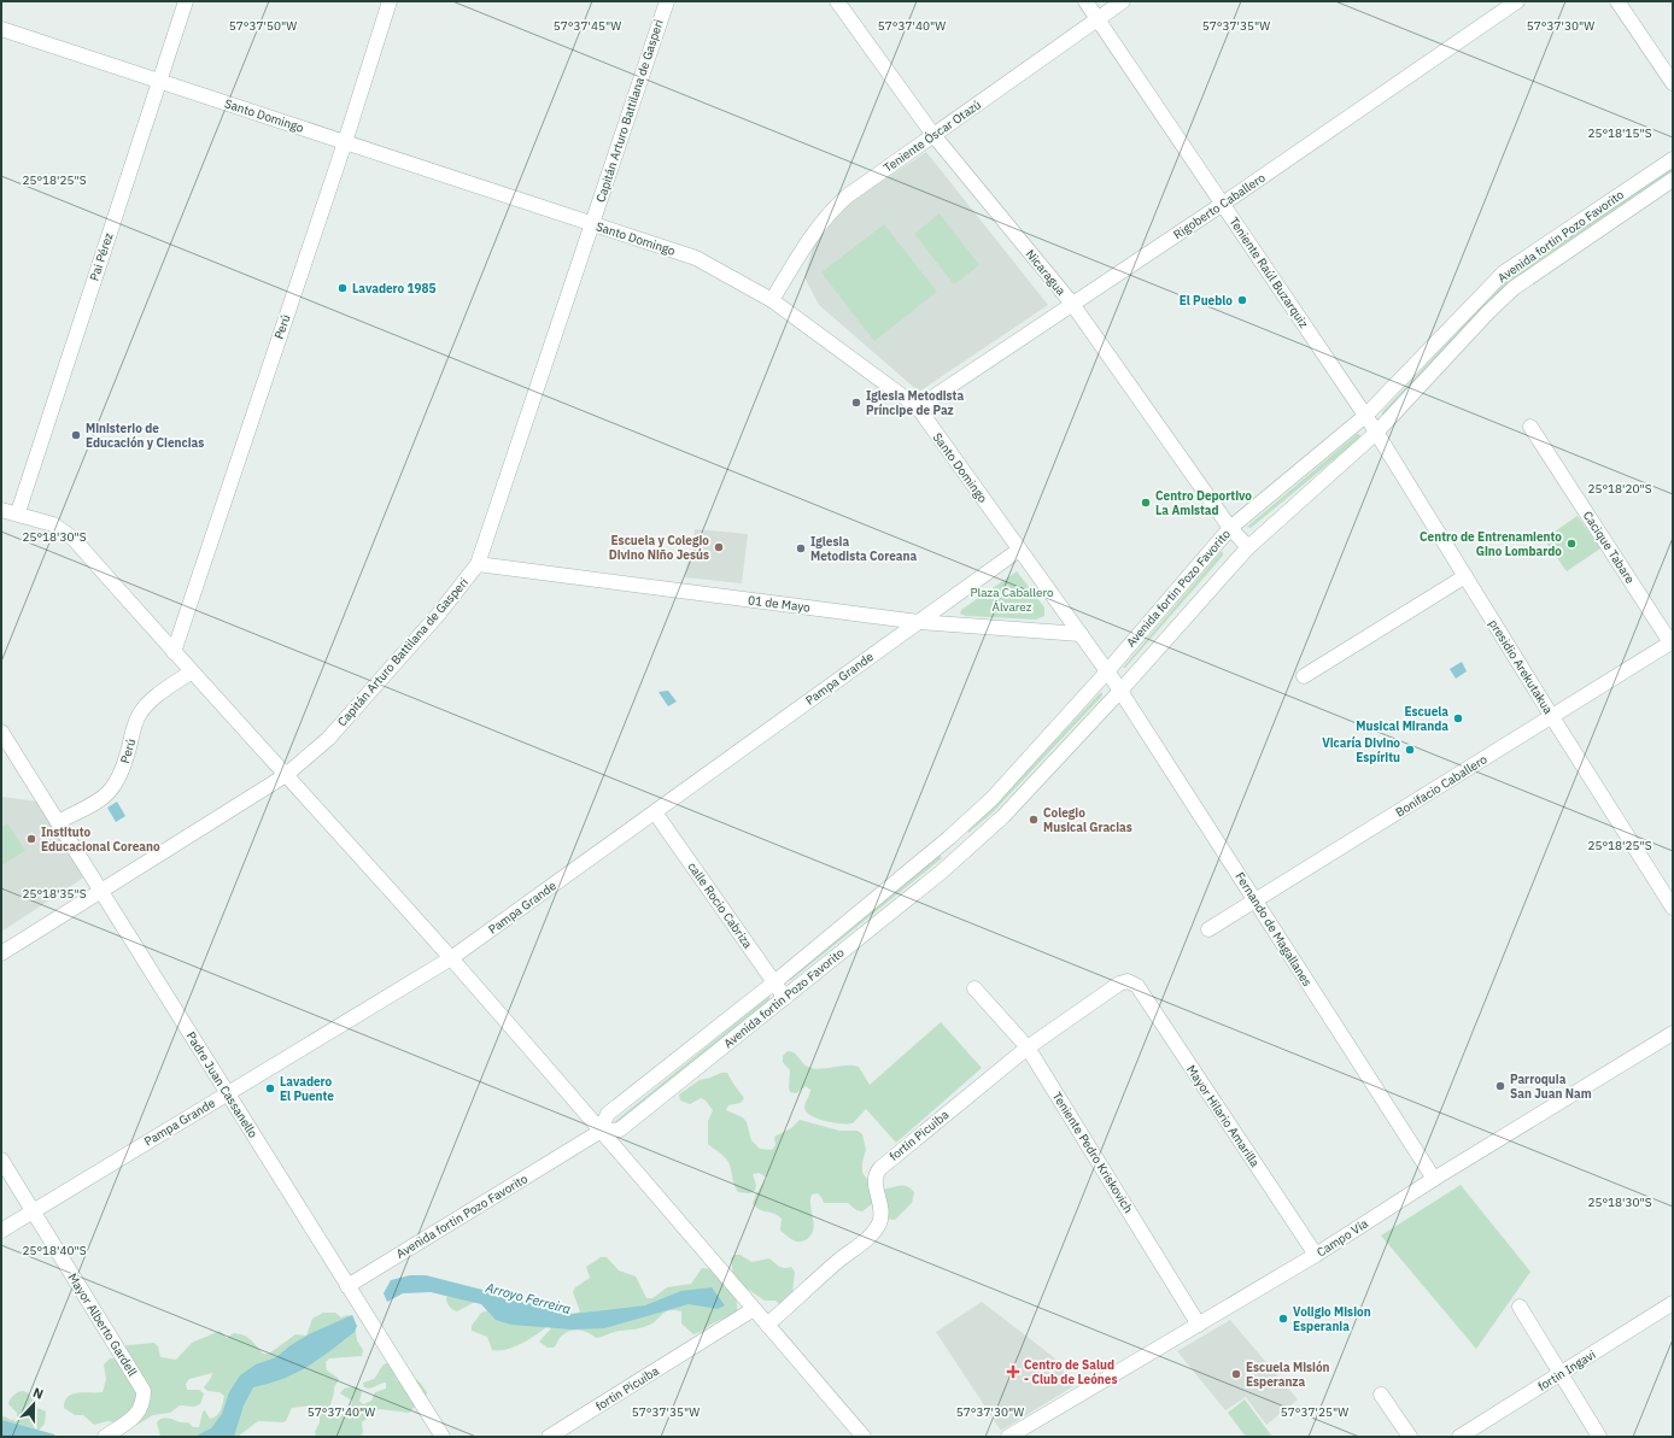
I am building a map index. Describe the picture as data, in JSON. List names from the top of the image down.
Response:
{
  "streets": {
    "street": [
      "Capitán Arturo Battilana de Gasperi",
      "Santo Domingo",
      "Teniente Óscar Otazú",
      "Rigoberto Caballero",
      "Avenida fortin Pozo Favorito",
      "Pai Pérez",
      "Nicaragua",
      "Teniente Raúl Buzarquiz",
      "Perú",
      "Cacique Tabare",
      "01 de Mayo",
      "presidio Arekutakua",
      "Pampa Grande",
      "Bonifacio Caballero",
      "calle Rocio Cabriza",
      "Fernando de Magallanes",
      "Padre Juan Cassanello",
      "Mayor Hilario Amarilla",
      "fortin Picuiba",
      "Teniente Pedro Kriskovich",
      "Campo Vía",
      "Mayor Alberto Gardell",
      "fortin Ingavi"
    ]
  },
  "crossings": [
    ["Capitán Arturo Battilana de Gasperi", "Santo Domingo"],
    ["Capitán Arturo Battilana de Gasperi", "01 de Mayo"],
    ["Capitán Arturo Battilana de Gasperi", "Padre Juan Cassanello"],
    ["Santo Domingo", "Teniente Óscar Otazú"],
    ["Santo Domingo", "Rigoberto Caballero"],
    ["Santo Domingo", "Avenida fortin Pozo Favorito"],
    ["Santo Domingo", "Pai Pérez"],
    ["Santo Domingo", "Perú"],
    ["Santo Domingo", "01 de Mayo"],
    ["Santo Domingo", "Pampa Grande"],
    ["Santo Domingo", "Fernando de Magallanes"],
    ["Teniente Óscar Otazú", "Nicaragua"],
    ["Teniente Óscar Otazú", "Teniente Raúl Buzarquiz"],
    ["Rigoberto Caballero", "Nicaragua"],
    ["Rigoberto Caballero", "Teniente Raúl Buzarquiz"],
    ["Avenida fortin Pozo Favorito", "Nicaragua"],
    ["Avenida fortin Pozo Favorito", "Teniente Raúl Buzarquiz"],
    ["Avenida fortin Pozo Favorito", "presidio Arekutakua"],
    ["Avenida fortin Pozo Favorito", "calle Rocio Cabriza"],
    ["Avenida fortin Pozo Favorito", "Fernando de Magallanes"],
    ["Avenida fortin Pozo Favorito", "Padre Juan Cassanello"],
    ["Teniente Raúl Buzarquiz", "presidio Arekutakua"],
    ["Perú", "Padre Juan Cassanello"],
    ["Cacique Tabare", "Bonifacio Caballero"],
    ["01 de Mayo", "Pampa Grande"],
    ["presidio Arekutakua", "Bonifacio Caballero"],
    ["Pampa Grande", "calle Rocio Cabriza"],
    ["Pampa Grande", "Padre Juan Cassanello"],
    ["Pampa Grande", "Mayor Alberto Gardell"],
    ["Bonifacio Caballero", "Fernando de Magallanes"],
    ["Fernando de Magallanes", "Campo Vía"],
    ["Mayor Hilario Amarilla", "fortin Picuiba"],
    ["Mayor Hilario Amarilla", "Campo Vía"],
    ["fortin Picuiba", "Teniente Pedro Kriskovich"],
    ["Teniente Pedro Kriskovich", "Campo Vía"]
  ],
  "water": ["Arroyo Ferreira"],
  "parks": ["Plaza Caballero Álvarez"],
  "places": {
    "other": [
      "Lavadero 1985",
      "El Pueblo",
      "Iglesia Metodista Príncipe de Paz",
      "Ministerio de Educación y Ciencias",
      "Centro Deportivo La Amistad",
      "Centro de Entrenamiento Gino Lombardo",
      "Escuela y Colegio Divino Niño Jesús",
      "Iglesia Metodista Coreana",
      "Escuela Musical Miranda",
      "Vicaría Divino Espíritu",
      "Colegio Musical Gracias",
      "Instituto Educacional Coreano",
      "Parroquia San Juan Nam",
      "Lavadero El Puente",
      "Voligio Mision Esperania",
      "Escuela Misión Esperanza"
    ],
    "health": ["Centro de Salud - Club de Leónes"]
  },
  "north": "top",
  "coordinates": [
    "57°37'50\"W",
    "57°37'45\"W",
    "57°37'40\"W",
    "57°37'35\"W",
    "57°37'30\"W",
    "25°18'15\"S",
    "25°18'25\"S",
    "25°18'20\"S",
    "25°18'30\"S",
    "25°18'35\"S",
    "25°18'40\"S",
    "57°37'25\"W"
  ]
}
